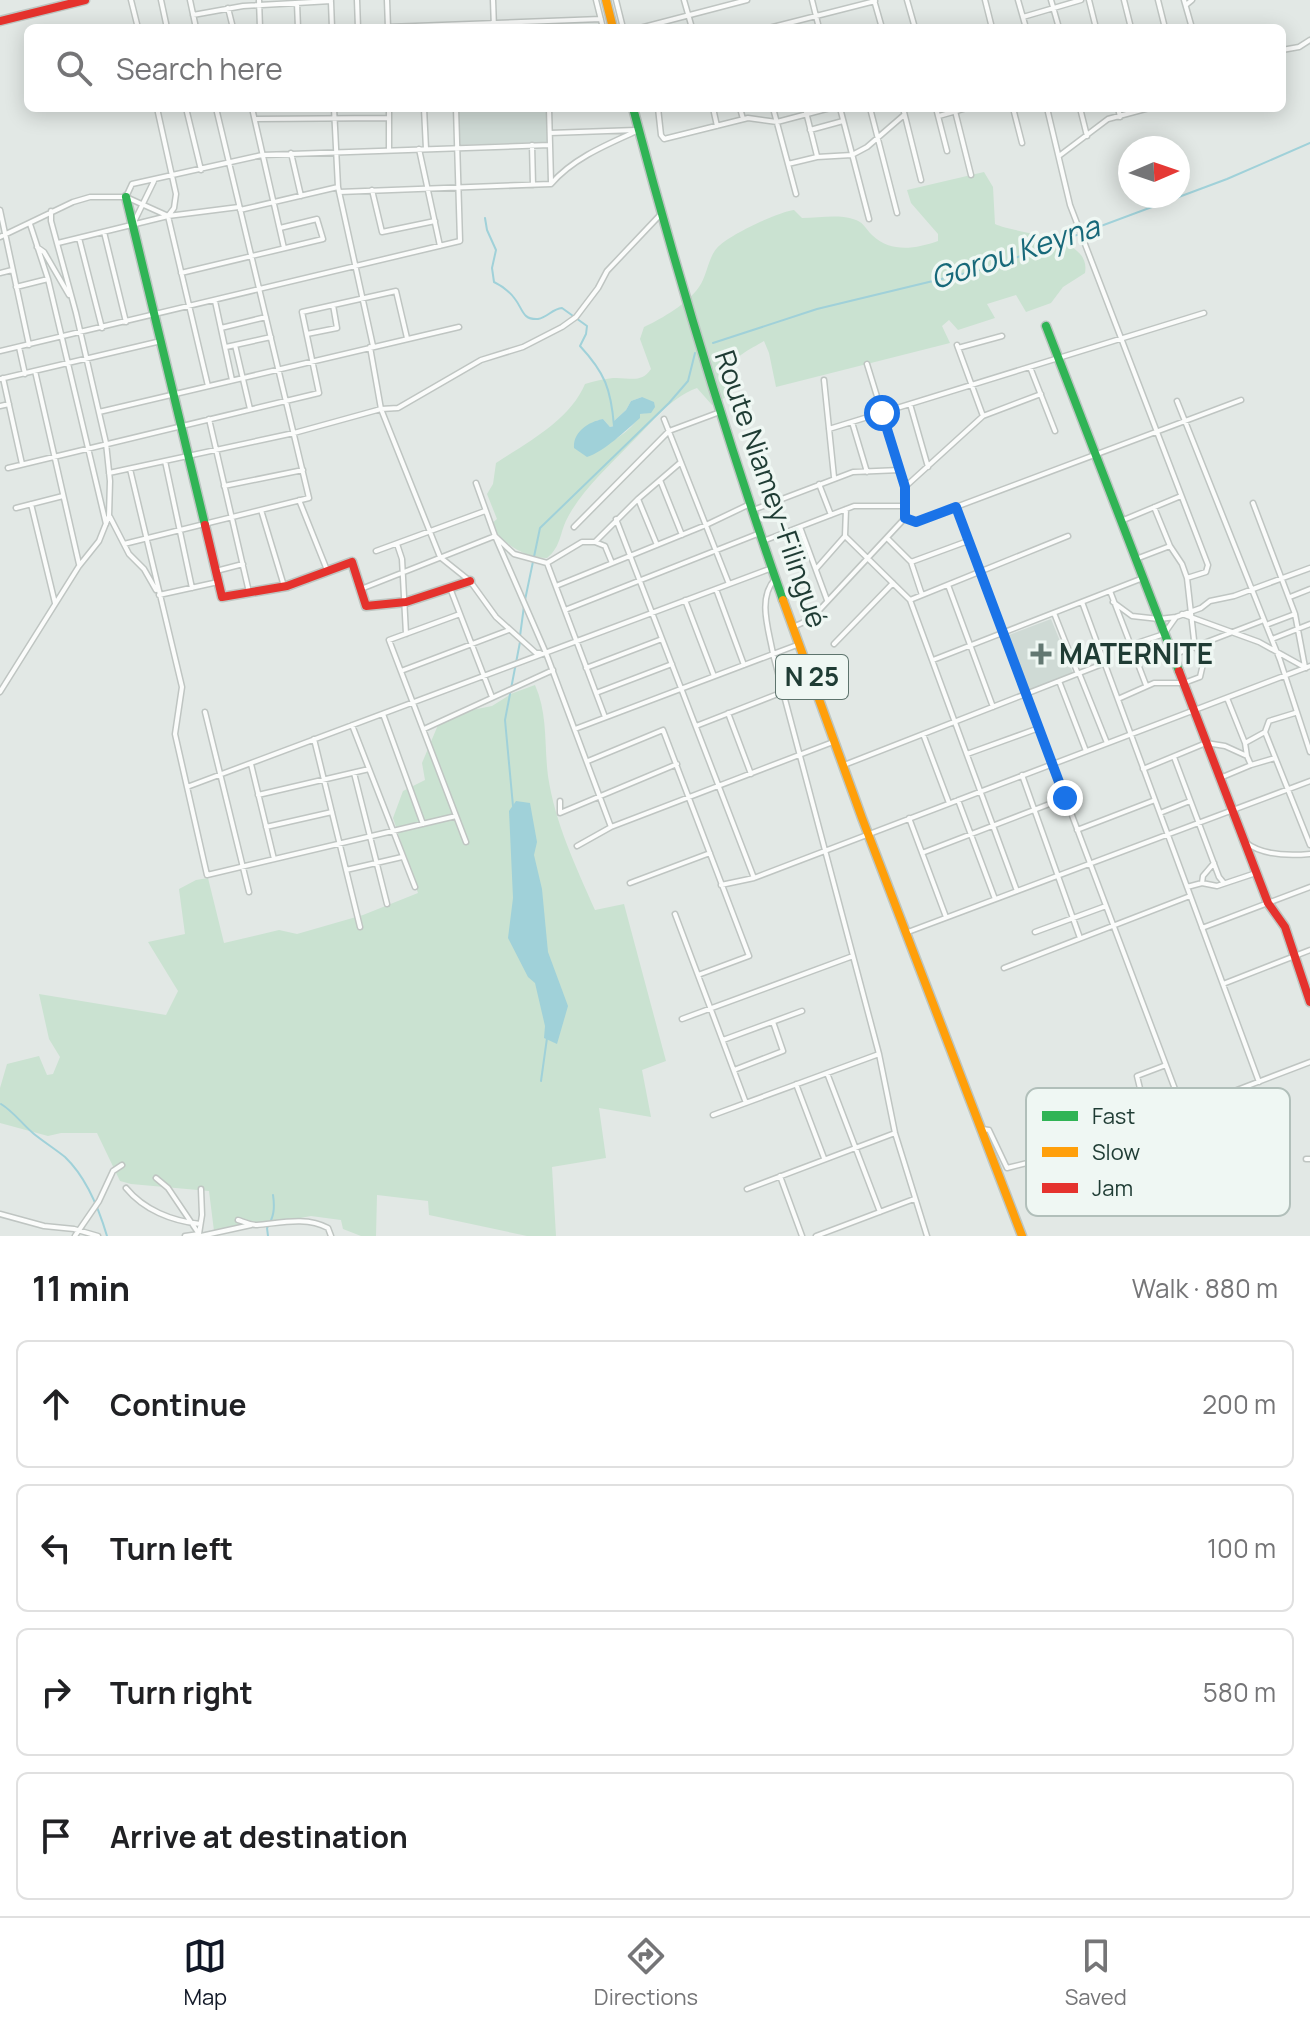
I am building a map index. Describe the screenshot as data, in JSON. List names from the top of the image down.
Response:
{
  "streets": {
    "street": ["Route Niamey-Filingué", "N 25"]
  },
  "water": ["Gorou Keyna"],
  "places": {
    "health": ["MATERNITE"]
  },
  "legend": ["Fast", "Slow", "Jam"],
  "north": "right",
  "page": {
    "search": "Search here",
    "heading": ["11 min", "Walk · 880 m"],
    "list": [
      ["Continue", "200 m"],
      ["Turn left", "100 m"],
      ["Turn right", "580 m"],
      "Arrive at destination"
    ],
    "nav": ["Map", "Directions", "Saved"]
  }
}
